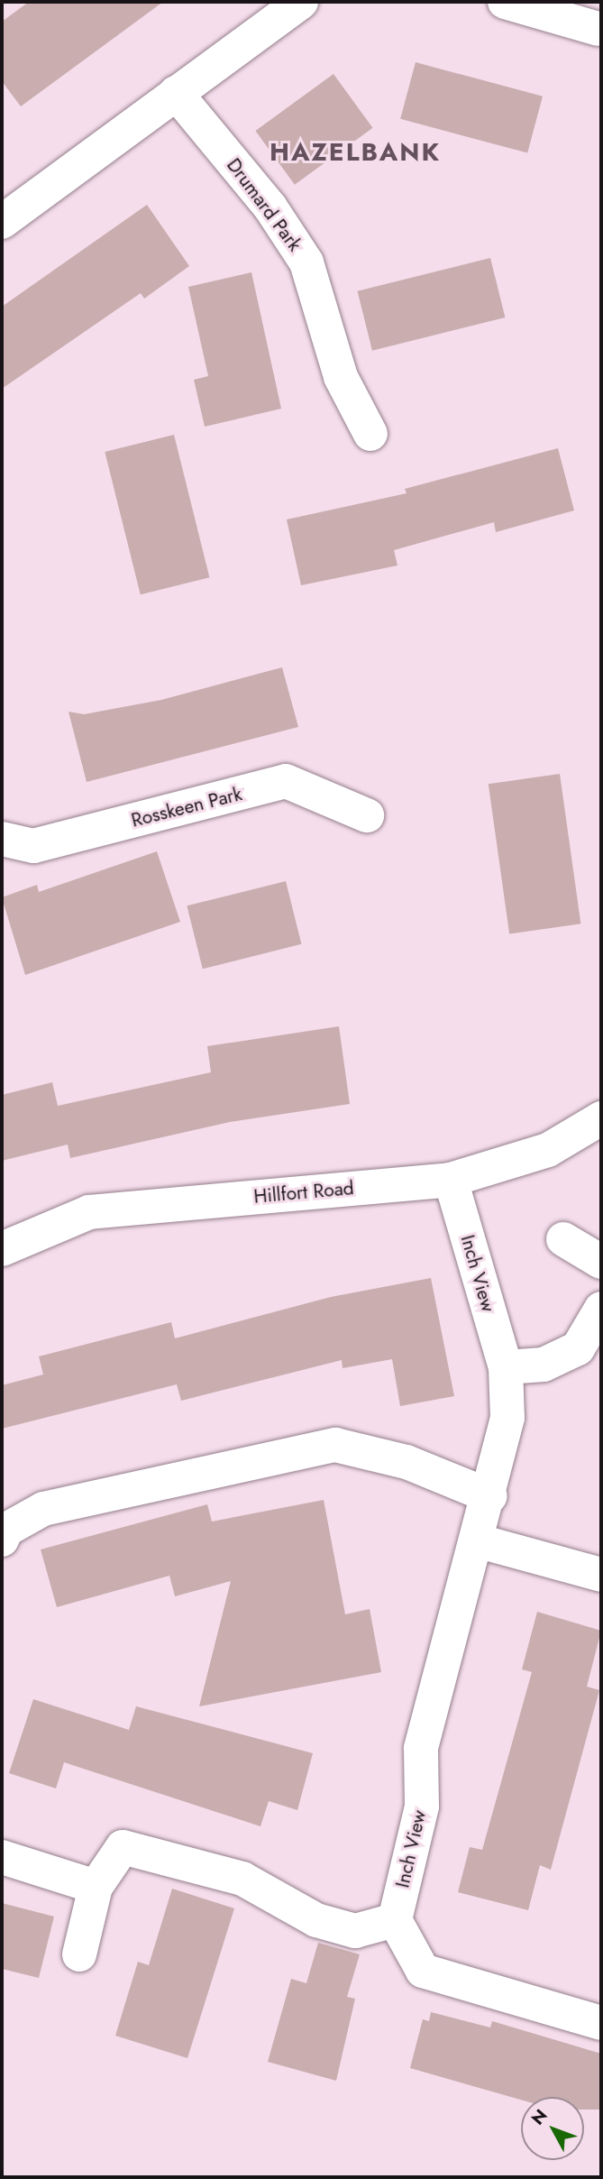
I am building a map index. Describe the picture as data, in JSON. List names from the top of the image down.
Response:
{
  "streets": {
    "street": [
      "Drumard Park",
      "Rosskeen Park",
      "Hillfort Road",
      "Inch View"
    ]
  },
  "crossings": [
    ["Hillfort Road", "Inch View"]
  ],
  "districts": ["HAZELBANK"],
  "north": "top left"
}
